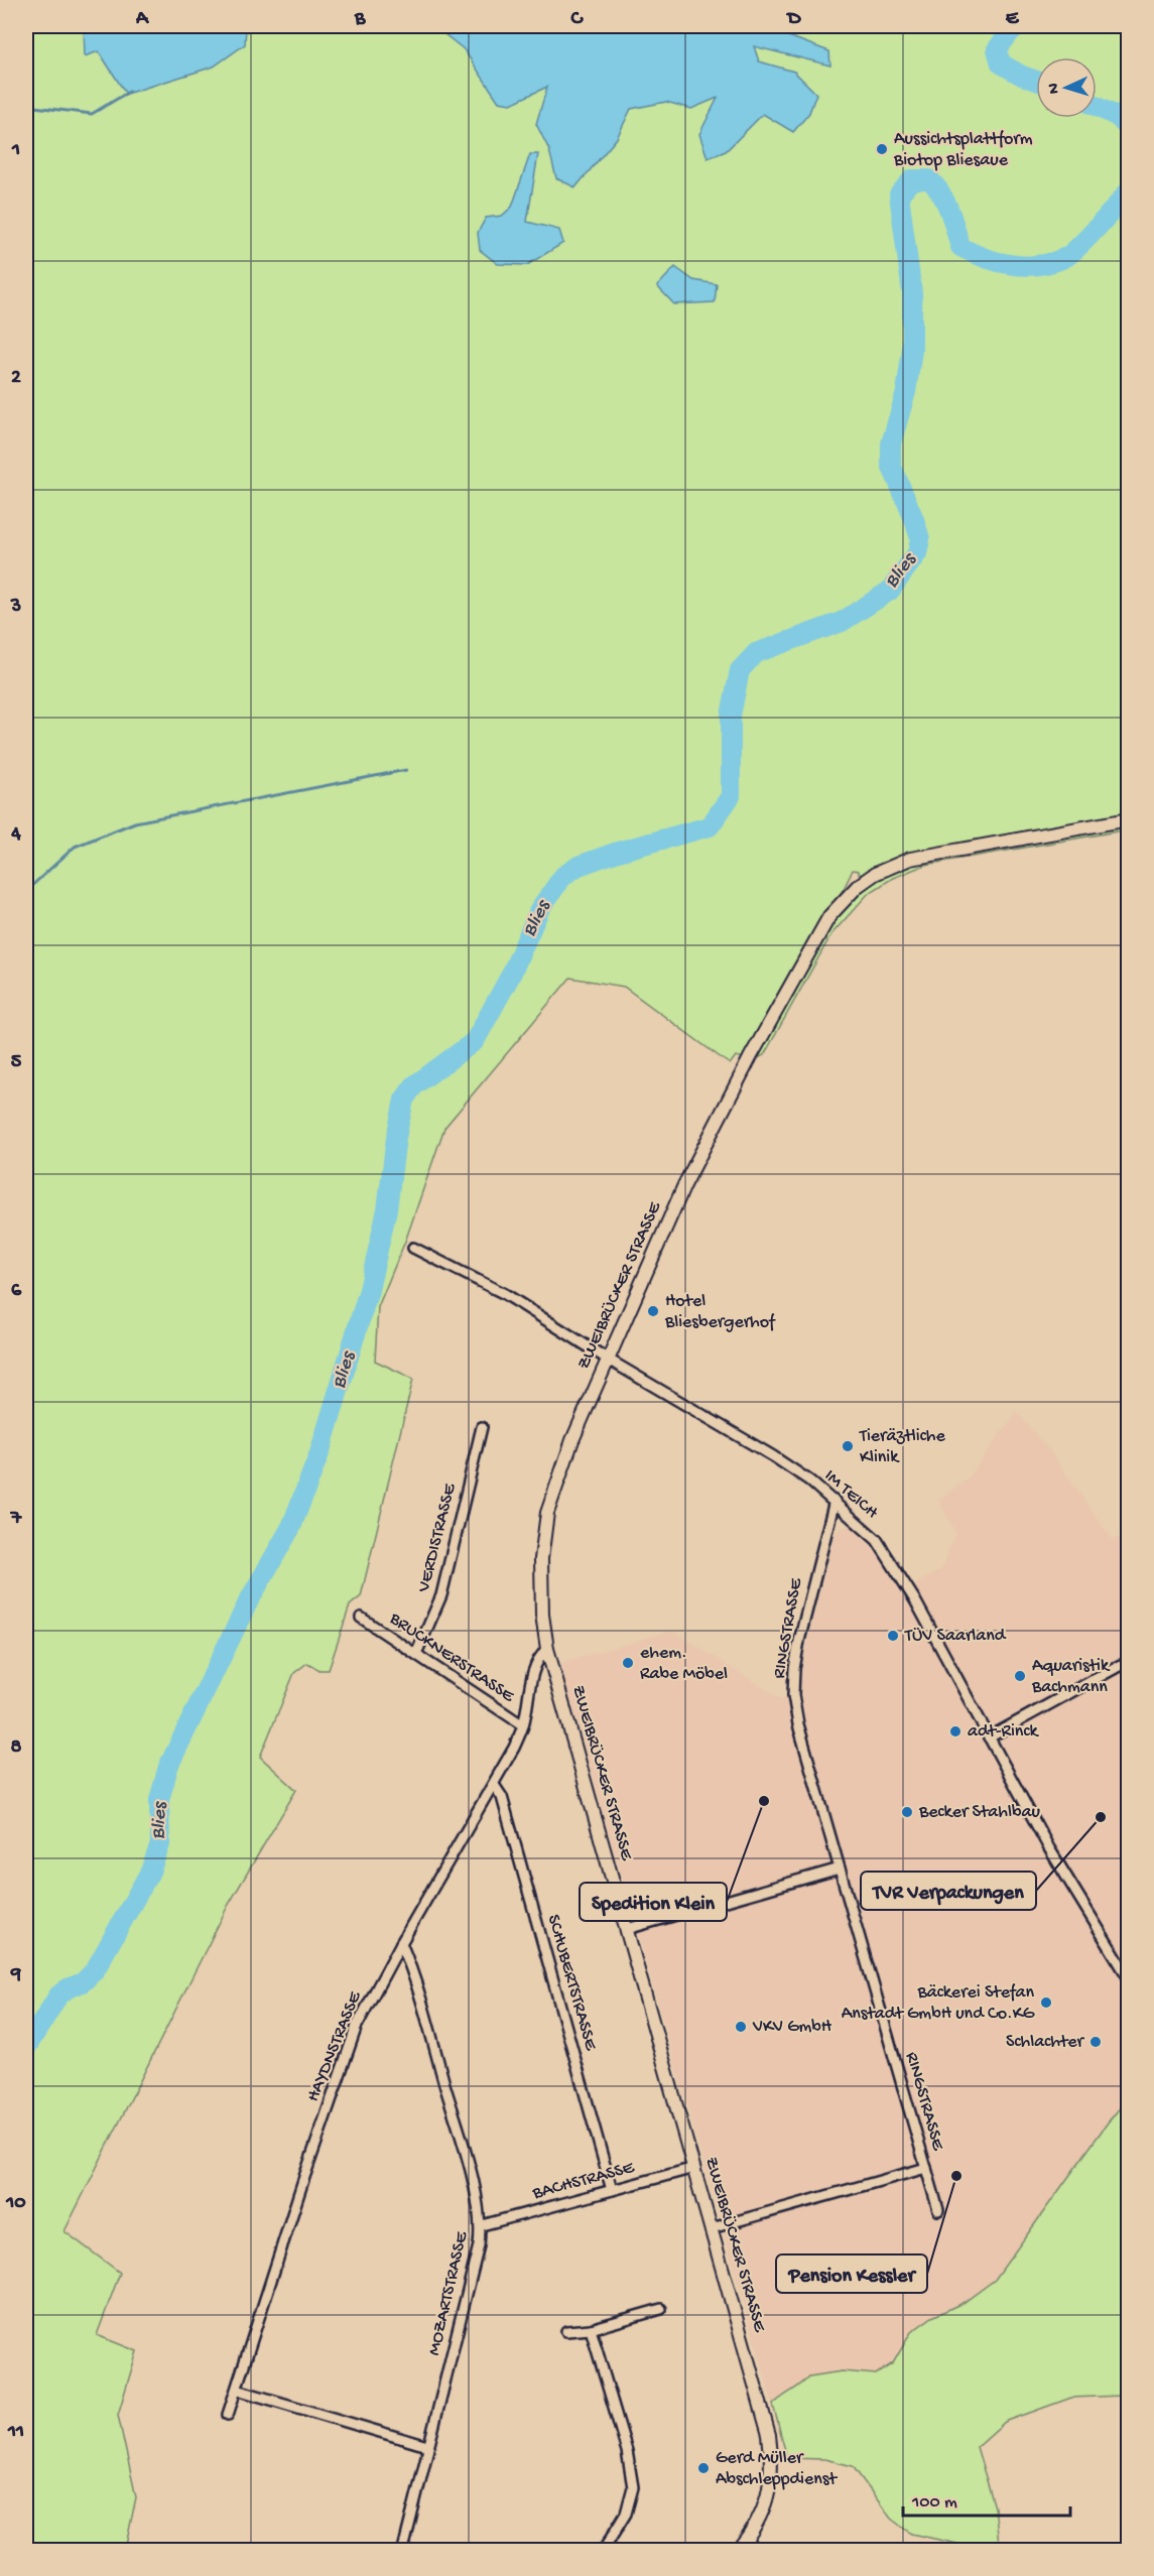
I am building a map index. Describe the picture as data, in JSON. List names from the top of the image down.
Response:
{
  "streets": {
    "street": [
      "ZWEIBRÜCKER STRASSE",
      "IM TEICH",
      "VERDISTRASSE",
      "RINGSTRASSE",
      "BRUCKNERSTRASSE",
      "SCHUBERTSTRASSE",
      "HAYDNSTRASSE",
      "BACHSTRASSE",
      "MOZARTSTRASSE"
    ]
  },
  "crossings": [
    ["ZWEIBRÜCKER STRASSE", "IM TEICH"],
    ["ZWEIBRÜCKER STRASSE", "RINGSTRASSE"],
    ["ZWEIBRÜCKER STRASSE", "HAYDNSTRASSE"],
    ["ZWEIBRÜCKER STRASSE", "BACHSTRASSE"],
    ["IM TEICH", "RINGSTRASSE"],
    ["VERDISTRASSE", "BRUCKNERSTRASSE"],
    ["BRUCKNERSTRASSE", "HAYDNSTRASSE"],
    ["SCHUBERTSTRASSE", "HAYDNSTRASSE"],
    ["SCHUBERTSTRASSE", "BACHSTRASSE"],
    ["HAYDNSTRASSE", "MOZARTSTRASSE"],
    ["BACHSTRASSE", "MOZARTSTRASSE"]
  ],
  "water": ["Blies"],
  "places": [
    "Aussichtsplattform Biotop Bliesaue",
    "Hotel Bliesbergerhof",
    "Tieräztliche Klinik",
    "TÜV Saarland",
    "ehem. Rabe Möbel",
    "Aquaristik Bachmann",
    "adt-Rinck",
    "Spedition Klein",
    "Becker Stahlbau",
    "TVR Verpackungen",
    "Bäckerei Stefan Anstadt GmbH und Co.KG",
    "VKV GmbH",
    "Schlachter",
    "Pension Kessler",
    "Gerd Müller Abschleppdienst"
  ],
  "scale_bar": "100 m",
  "north": "left",
  "grid": {
    "columns": [
      "A",
      "B",
      "C",
      "D",
      "E"
    ],
    "rows": [
      "1",
      "2",
      "3",
      "4",
      "5",
      "6",
      "7",
      "8",
      "9",
      "10",
      "11"
    ]
  }
}
